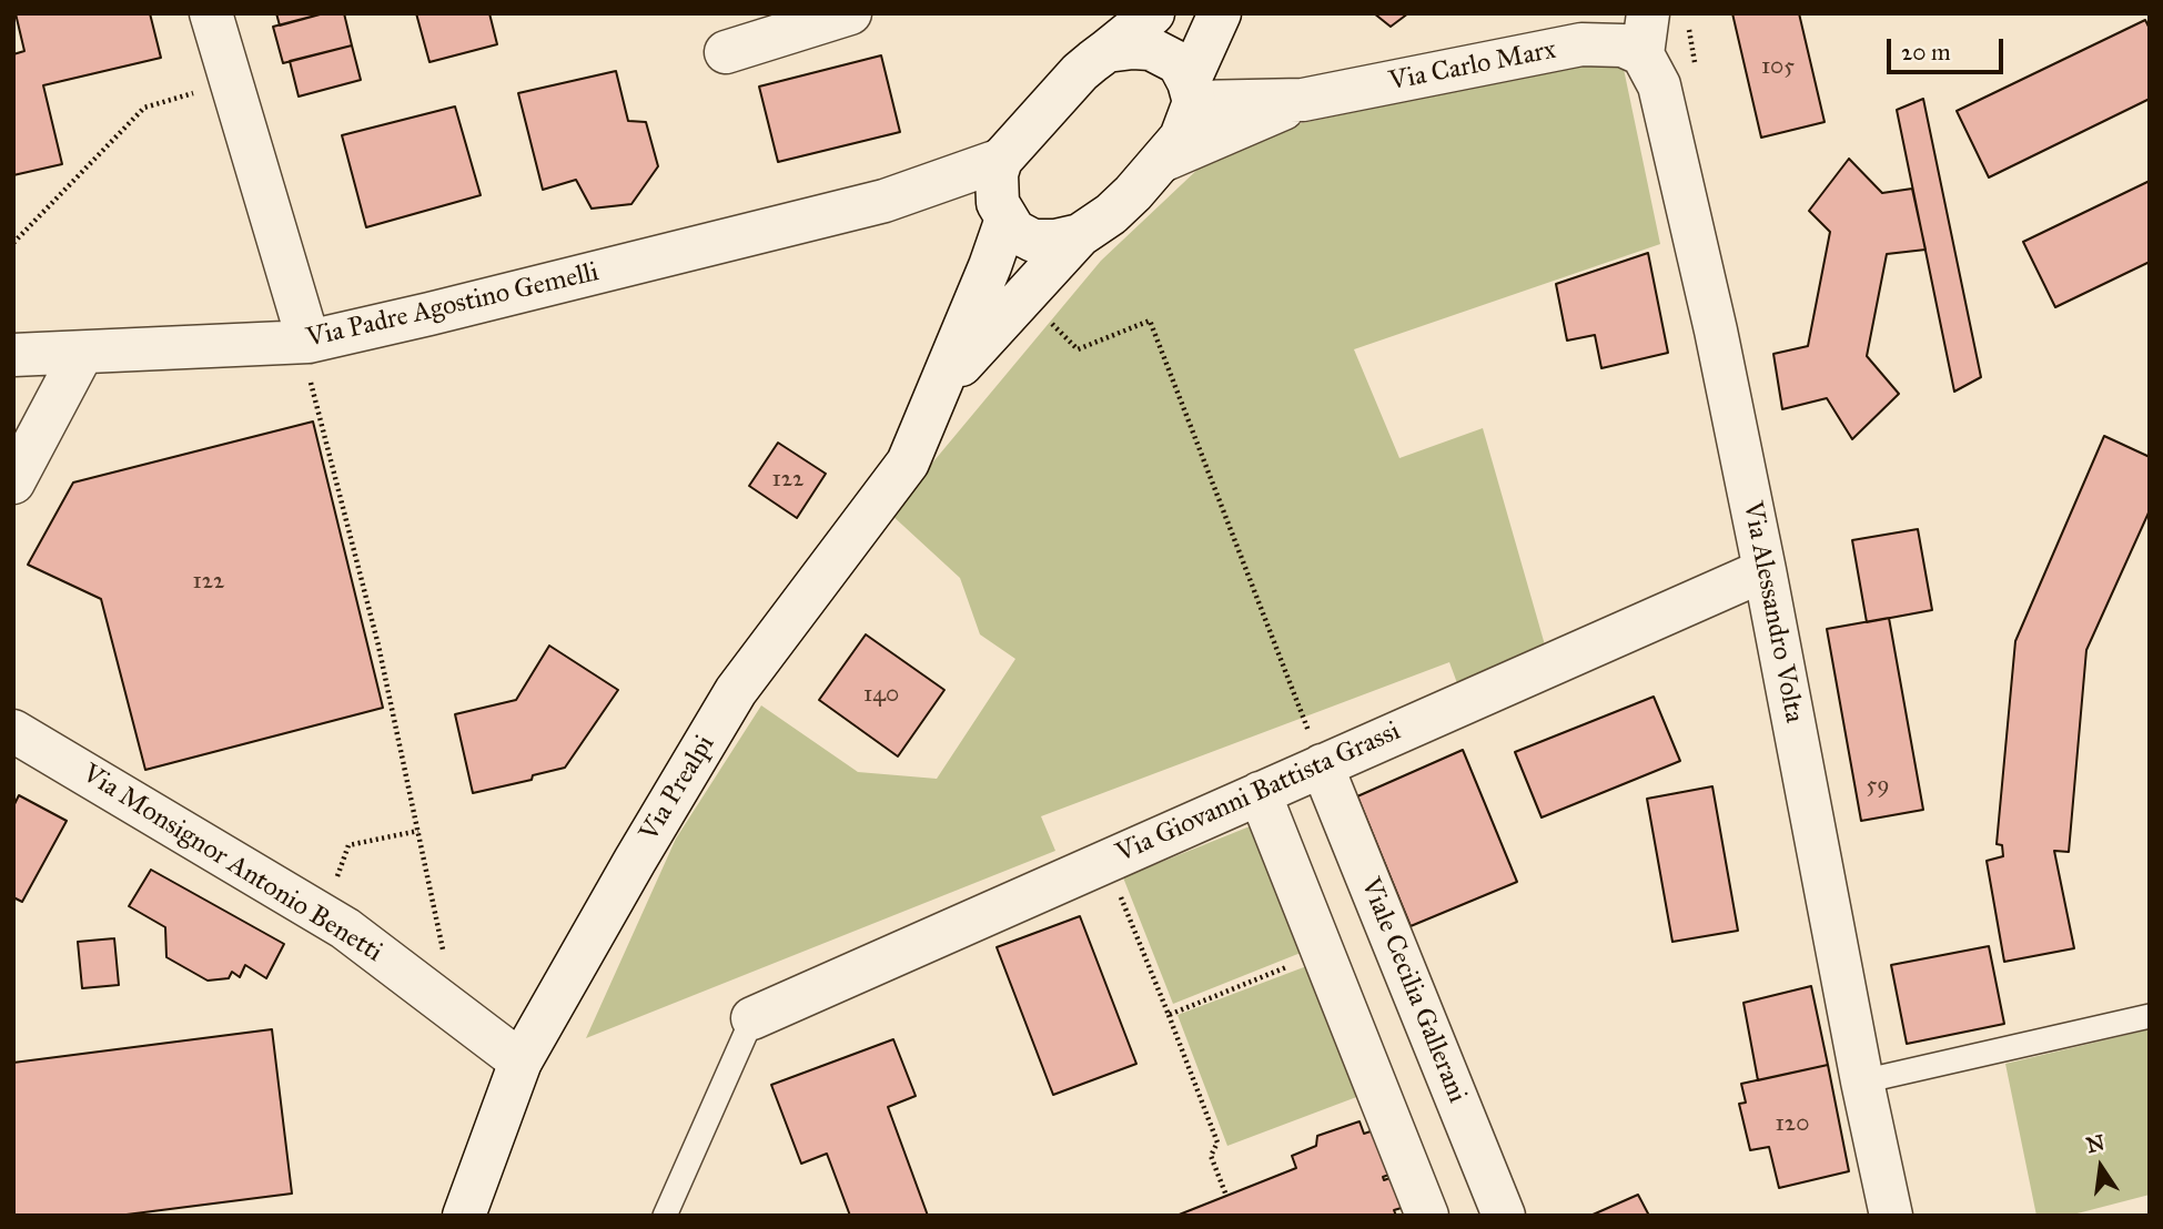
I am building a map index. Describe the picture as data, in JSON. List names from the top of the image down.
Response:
{
  "streets": {
    "street": [
      "Via Carlo Marx",
      "Via Padre Agostino Gemelli",
      "Via Alessandro Volta",
      "Via Prealpi",
      "Via Giovanni Battista Grassi",
      "Via Monsignor Antonio Benetti",
      "Viale Cecilia Gallerani"
    ]
  },
  "crossings": [
    ["Via Carlo Marx", "Via Alessandro Volta"],
    ["Via Padre Agostino Gemelli", "Via Prealpi"],
    ["Via Alessandro Volta", "Via Giovanni Battista Grassi"],
    ["Via Prealpi", "Via Monsignor Antonio Benetti"],
    ["Via Giovanni Battista Grassi", "Viale Cecilia Gallerani"]
  ],
  "house_numbers": [
    "105",
    "122",
    "122",
    "140",
    "59",
    "120"
  ],
  "scale_bar": "20 m",
  "north": "top"
}
